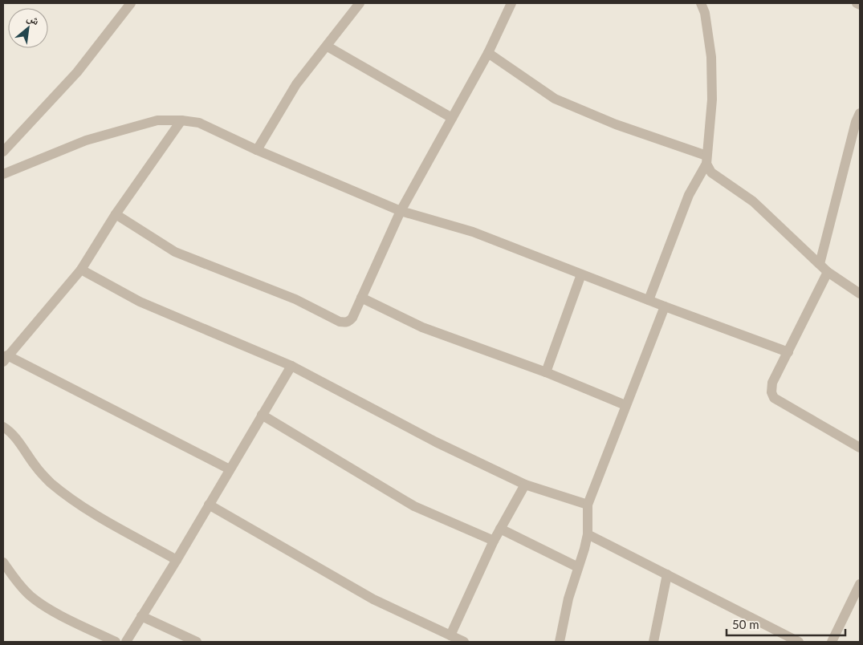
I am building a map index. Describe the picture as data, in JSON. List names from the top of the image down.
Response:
{
  "scale_bar": "50 m",
  "north": "top right"
}
